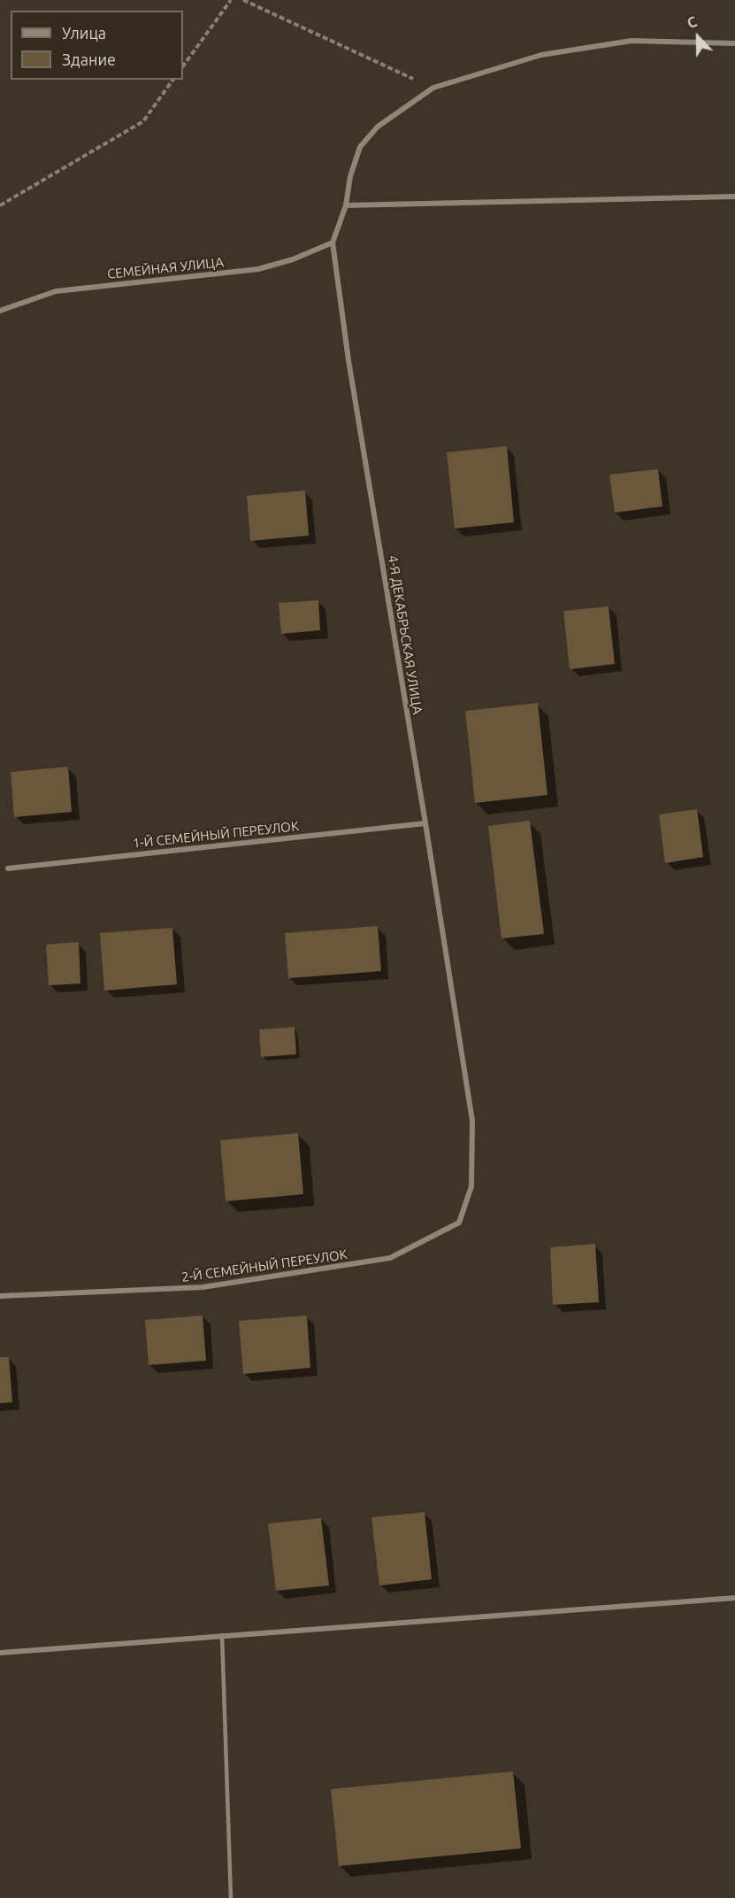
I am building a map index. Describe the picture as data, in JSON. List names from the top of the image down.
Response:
{
  "streets": {
    "street": [
      "СЕМЕЙНАЯ УЛИЦА",
      "4-Я ДЕКАБРЬСКАЯ УЛИЦА",
      "1-Й СЕМЕЙНЫЙ ПЕРЕУЛОК",
      "2-Й СЕМЕЙНЫЙ ПЕРЕУЛОК"
    ]
  },
  "crossings": [
    ["СЕМЕЙНАЯ УЛИЦА", "4-Я ДЕКАБРЬСКАЯ УЛИЦА"],
    ["4-Я ДЕКАБРЬСКАЯ УЛИЦА", "1-Й СЕМЕЙНЫЙ ПЕРЕУЛОК"],
    ["4-Я ДЕКАБРЬСКАЯ УЛИЦА", "2-Й СЕМЕЙНЫЙ ПЕРЕУЛОК"]
  ],
  "legend": ["Улица", "Здание"],
  "north": "top"
}
